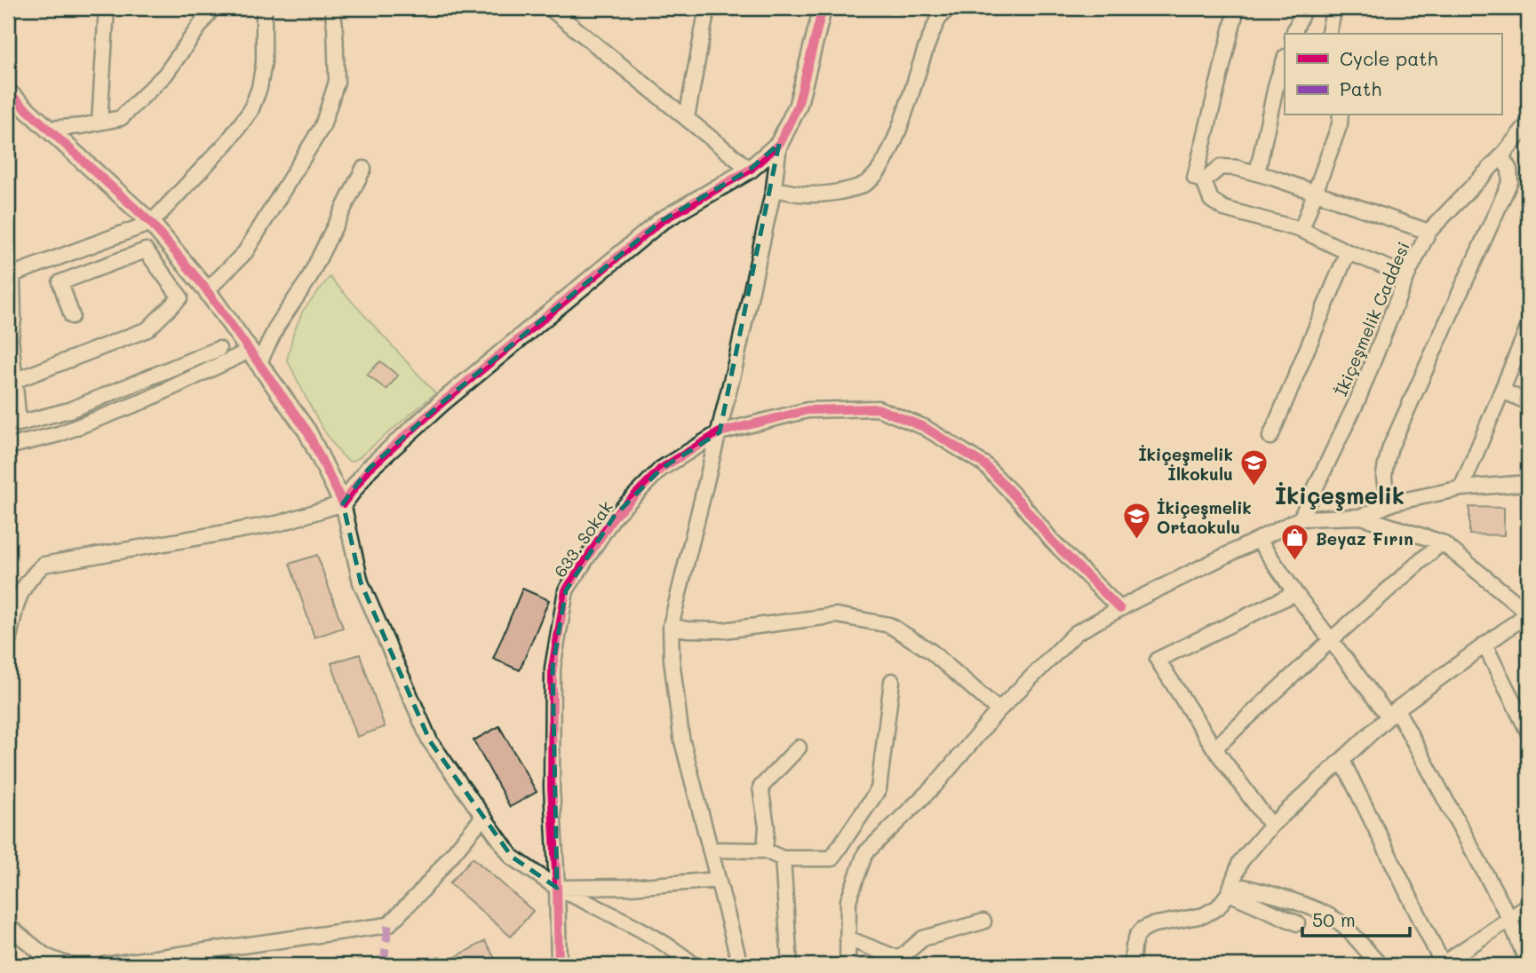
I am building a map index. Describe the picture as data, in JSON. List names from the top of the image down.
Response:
{
  "streets": {
    "street": ["İkiçeşmelik Caddesi", "633. Sokak"]
  },
  "districts": ["İkiçeşmelik"],
  "places": {
    "school or university": ["İkiçeşmelik İlkokulu", "İkiçeşmelik Ortaokulu"],
    "shop": ["Beyaz Fırın"]
  },
  "legend": ["Cycle path", "Path"],
  "scale_bar": "50 m"
}
